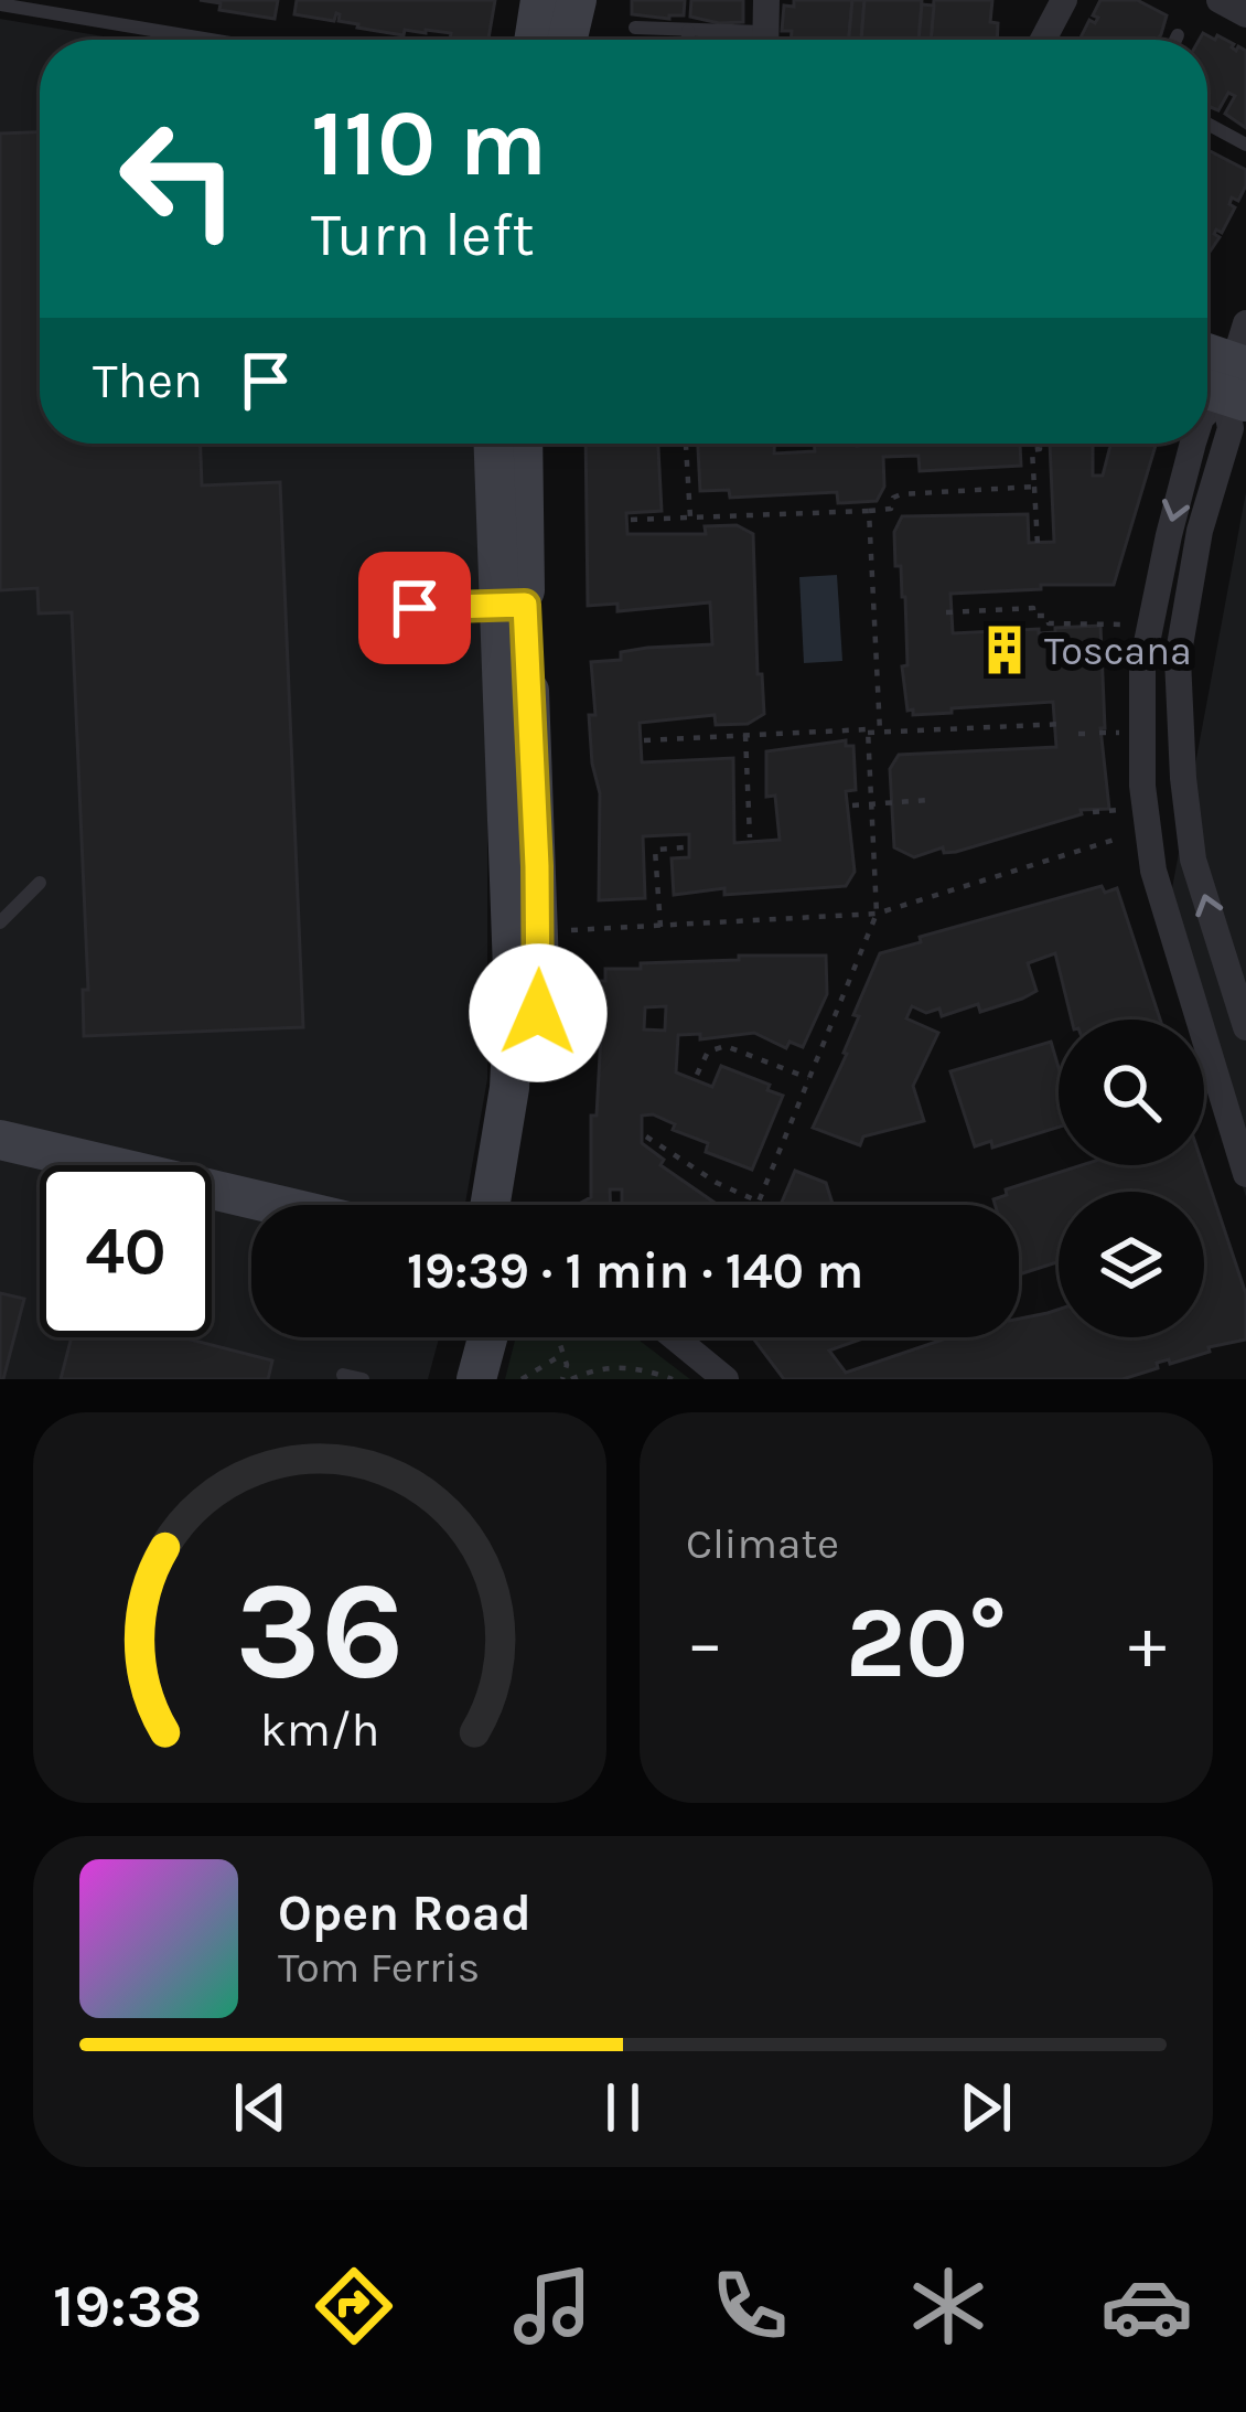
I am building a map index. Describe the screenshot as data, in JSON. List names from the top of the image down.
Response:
{
  "places": {
    "building": ["Toscana"]
  },
  "page": {
    "turn": ["110 m", "Turn left"],
    "then": "Then",
    "limit": "40",
    "trip": "19:39 · 1 min · 140 m",
    "tile": "Climate",
    "heat": ["−", "20°", "+"],
    "song": ["Open Road", "Tom Ferris"],
    "tabs": "19:38",
    "gauge": ["36", "km/h"]
  }
}
